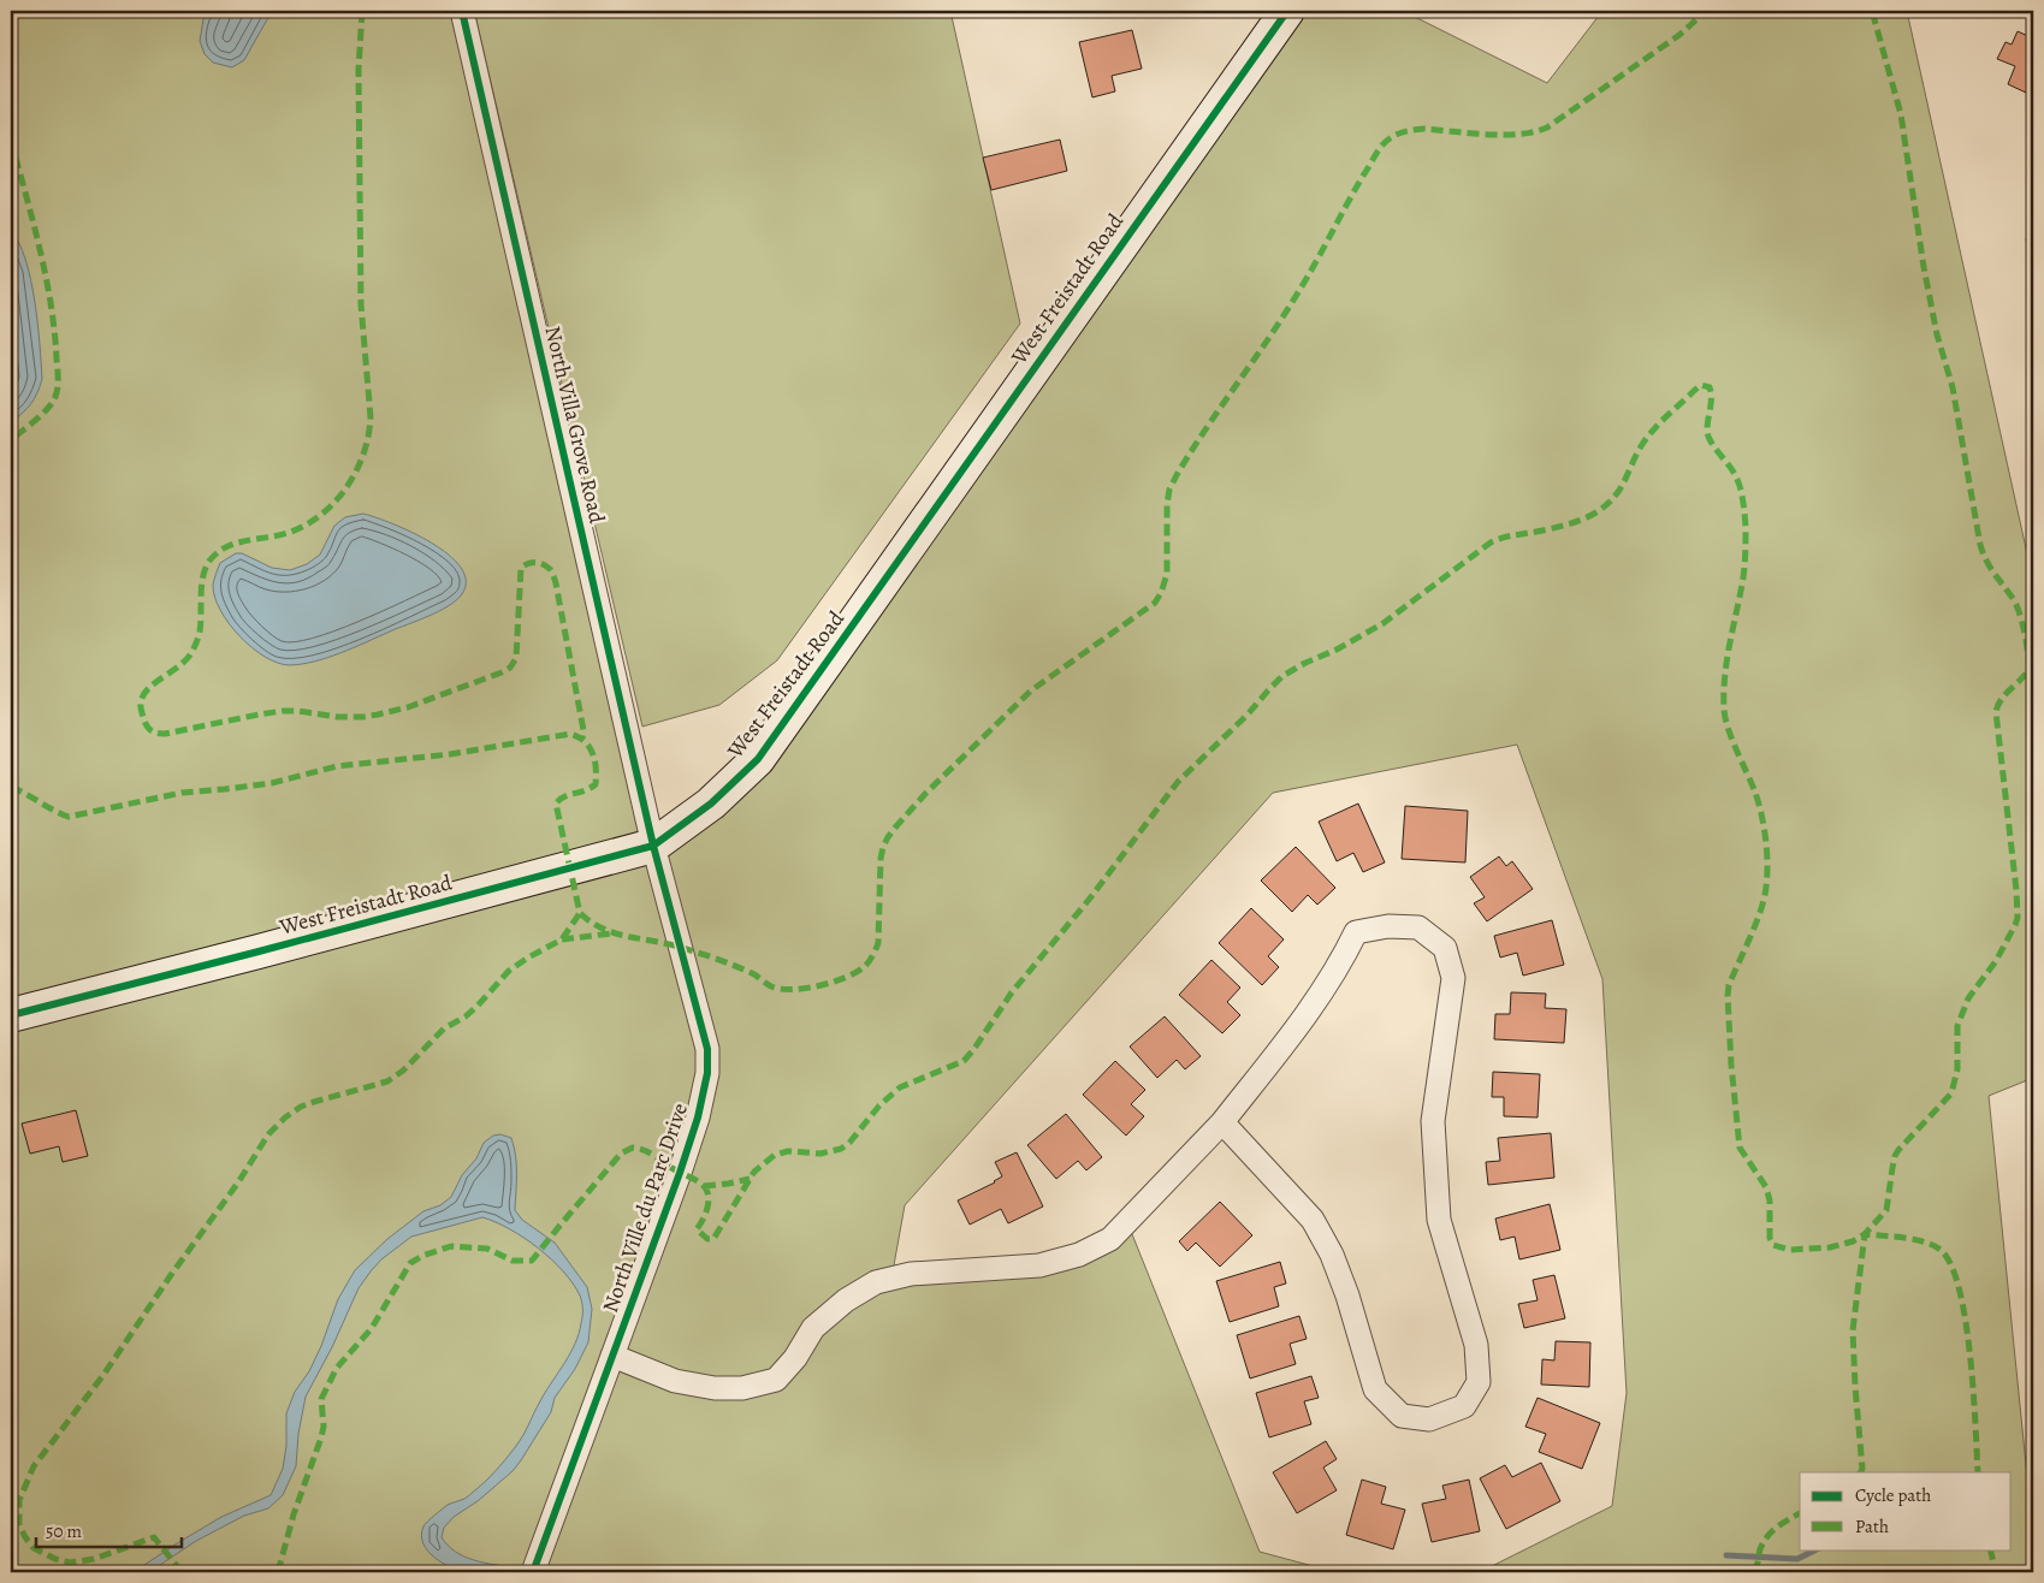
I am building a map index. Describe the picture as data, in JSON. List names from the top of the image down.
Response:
{
  "streets": {
    "street": ["West Freistadt Road", "North Villa Grove Road", "North Ville du Parc Drive"]
  },
  "crossings": [
    ["West Freistadt Road", "North Villa Grove Road"],
    ["West Freistadt Road", "North Ville du Parc Drive"],
    ["North Villa Grove Road", "North Ville du Parc Drive"]
  ],
  "legend": ["Cycle path", "Path"],
  "scale_bar": "50 m"
}
